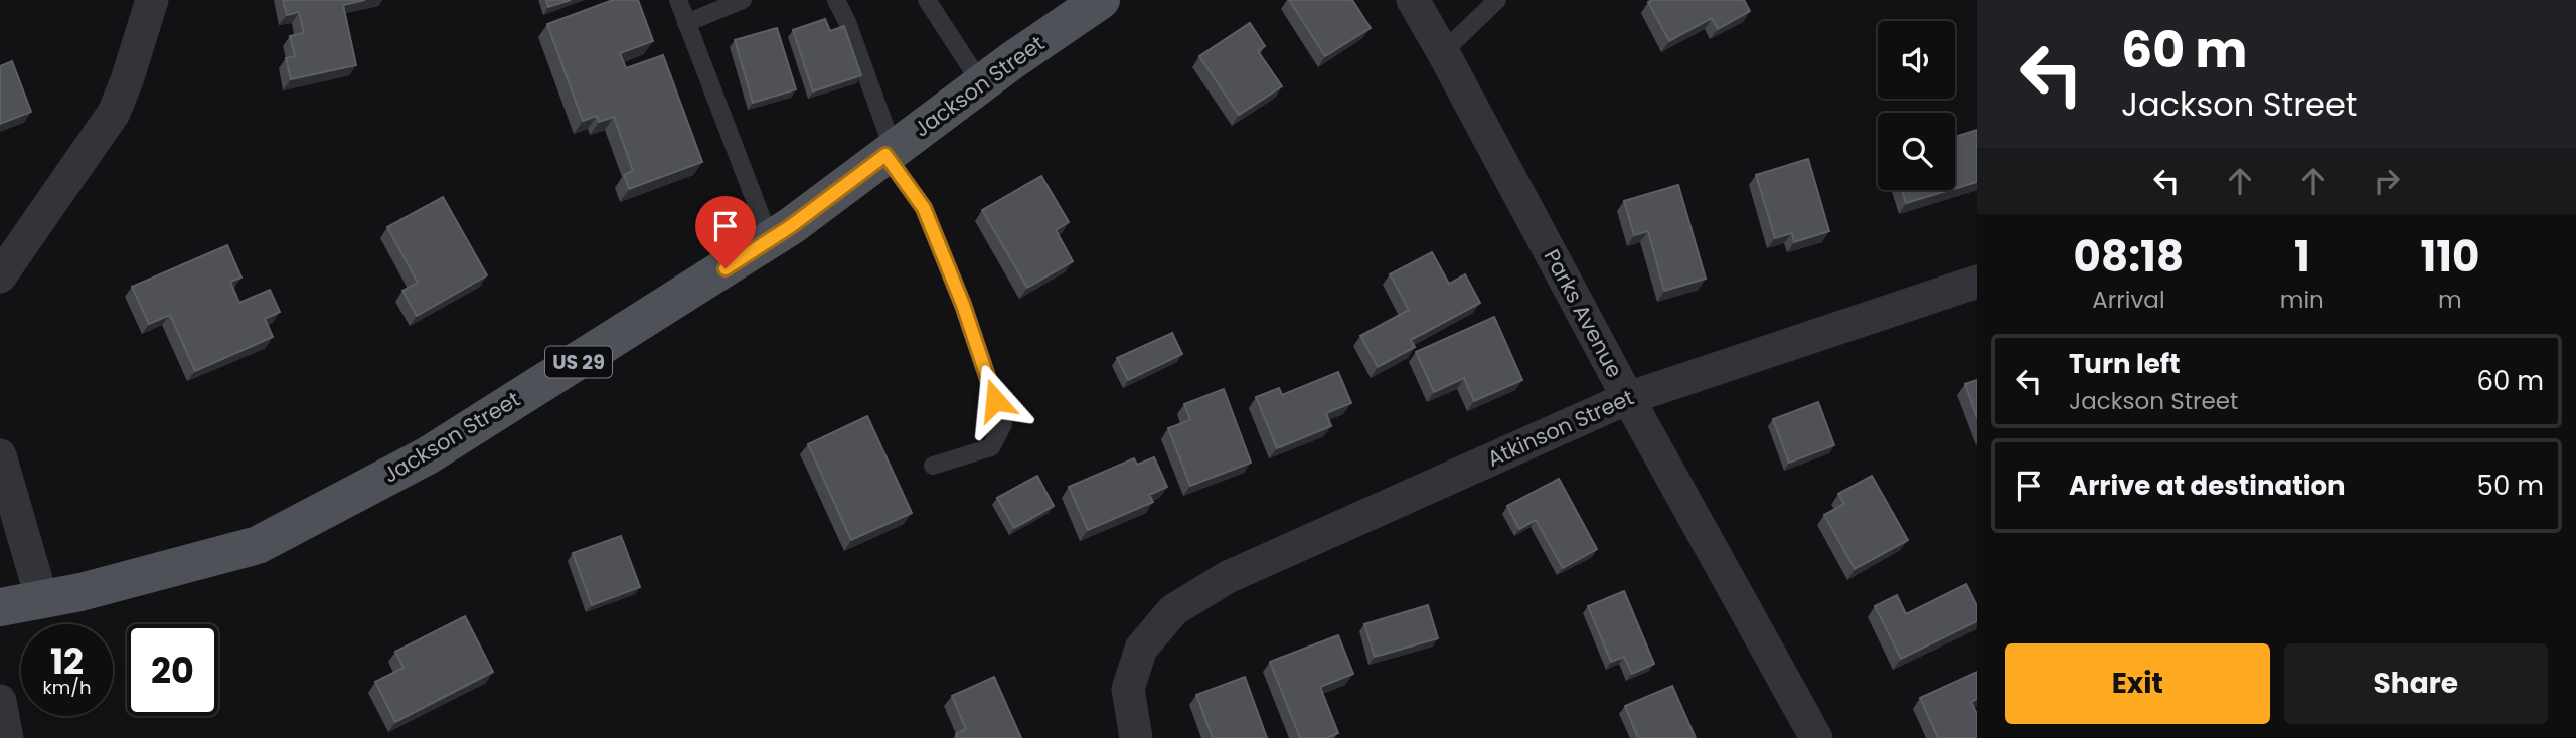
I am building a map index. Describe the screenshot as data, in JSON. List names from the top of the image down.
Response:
{
  "streets": {
    "main road": ["Jackson Street", "US 29"],
    "street": ["Parks Avenue", "Atkinson Street"]
  },
  "crossings": [
    ["Parks Avenue", "Atkinson Street"]
  ],
  "page": {
    "turn": ["60 m", "Jackson Street"],
    "eta": [
      "08:18",
      "Arrival",
      "1",
      "min",
      "110",
      "m"
    ],
    "list": [
      {
        "name": "Turn left",
        "note": "Jackson Street",
        "value": "60 m"
      },
      {
        "name": "Arrive at destination",
        "value": "50 m"
      }
    ],
    "speed": "12 km/h",
    "limit": "20",
    "buttons": ["Exit", "Share"]
  }
}
